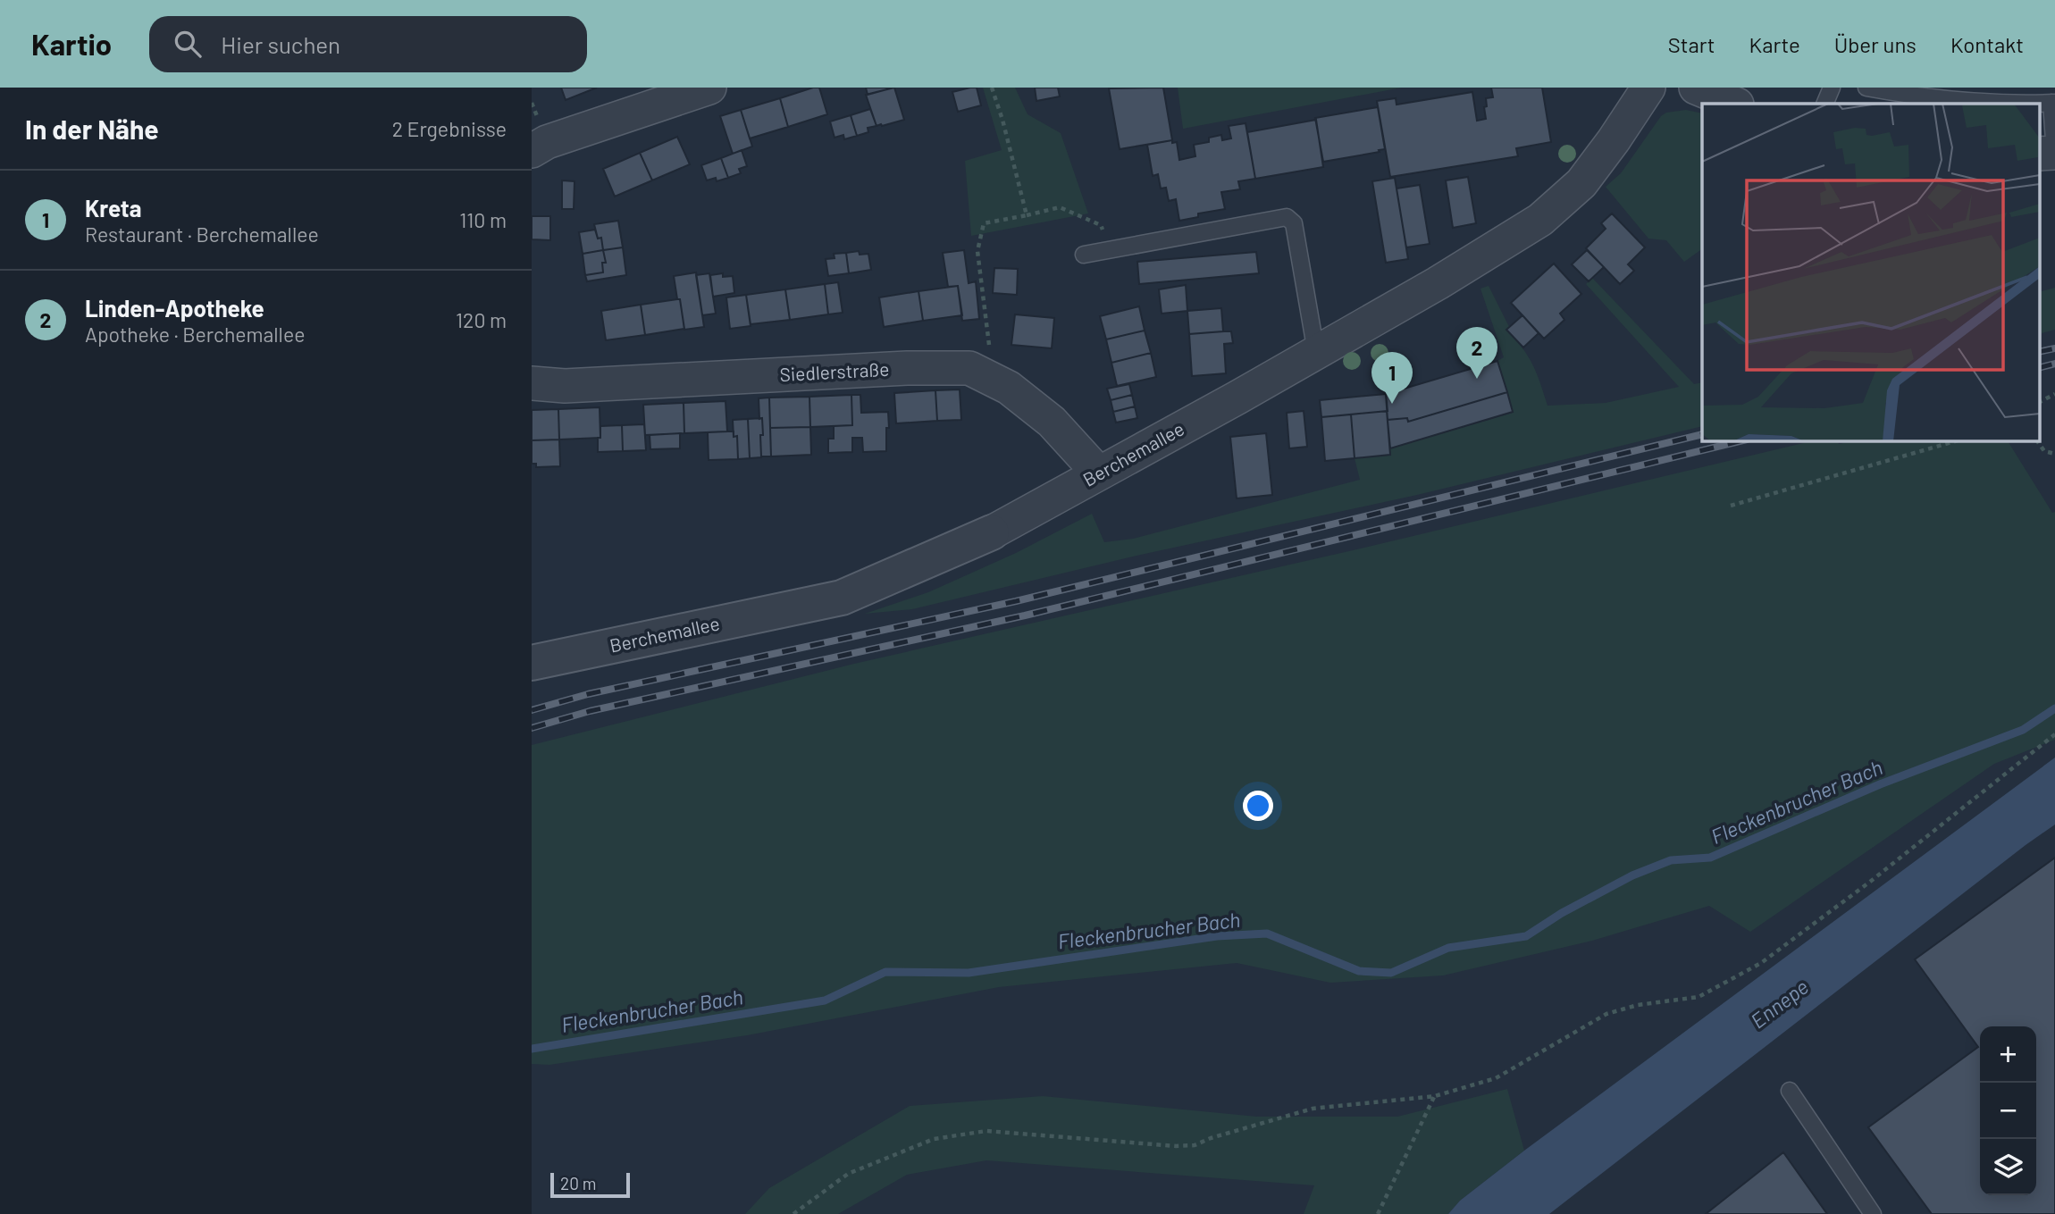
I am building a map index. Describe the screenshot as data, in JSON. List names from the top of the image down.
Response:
{
  "streets": {
    "street": ["Siedlerstraße", "Berchemallee"]
  },
  "crossings": [
    ["Siedlerstraße", "Berchemallee"]
  ],
  "water": ["Fleckenbrucher Bach", "Ennepe"],
  "scale_bar": "20 m",
  "page": {
    "header": "Kartio",
    "search": "Hier suchen",
    "nav": [
      "Start",
      "Karte",
      "Über uns",
      "Kontakt"
    ],
    "heading": ["In der Nähe", "2 Ergebnisse"],
    "list": [
      {
        "mark": "1",
        "name": "Kreta",
        "note": "Restaurant · Berchemallee",
        "value": "110 m"
      },
      {
        "mark": "2",
        "name": "Linden-Apotheke",
        "note": "Apotheke · Berchemallee",
        "value": "120 m"
      }
    ],
    "pins": ["2", "1"],
    "map_buttons": ["+", "−"],
    "scale": "20 m"
  }
}
